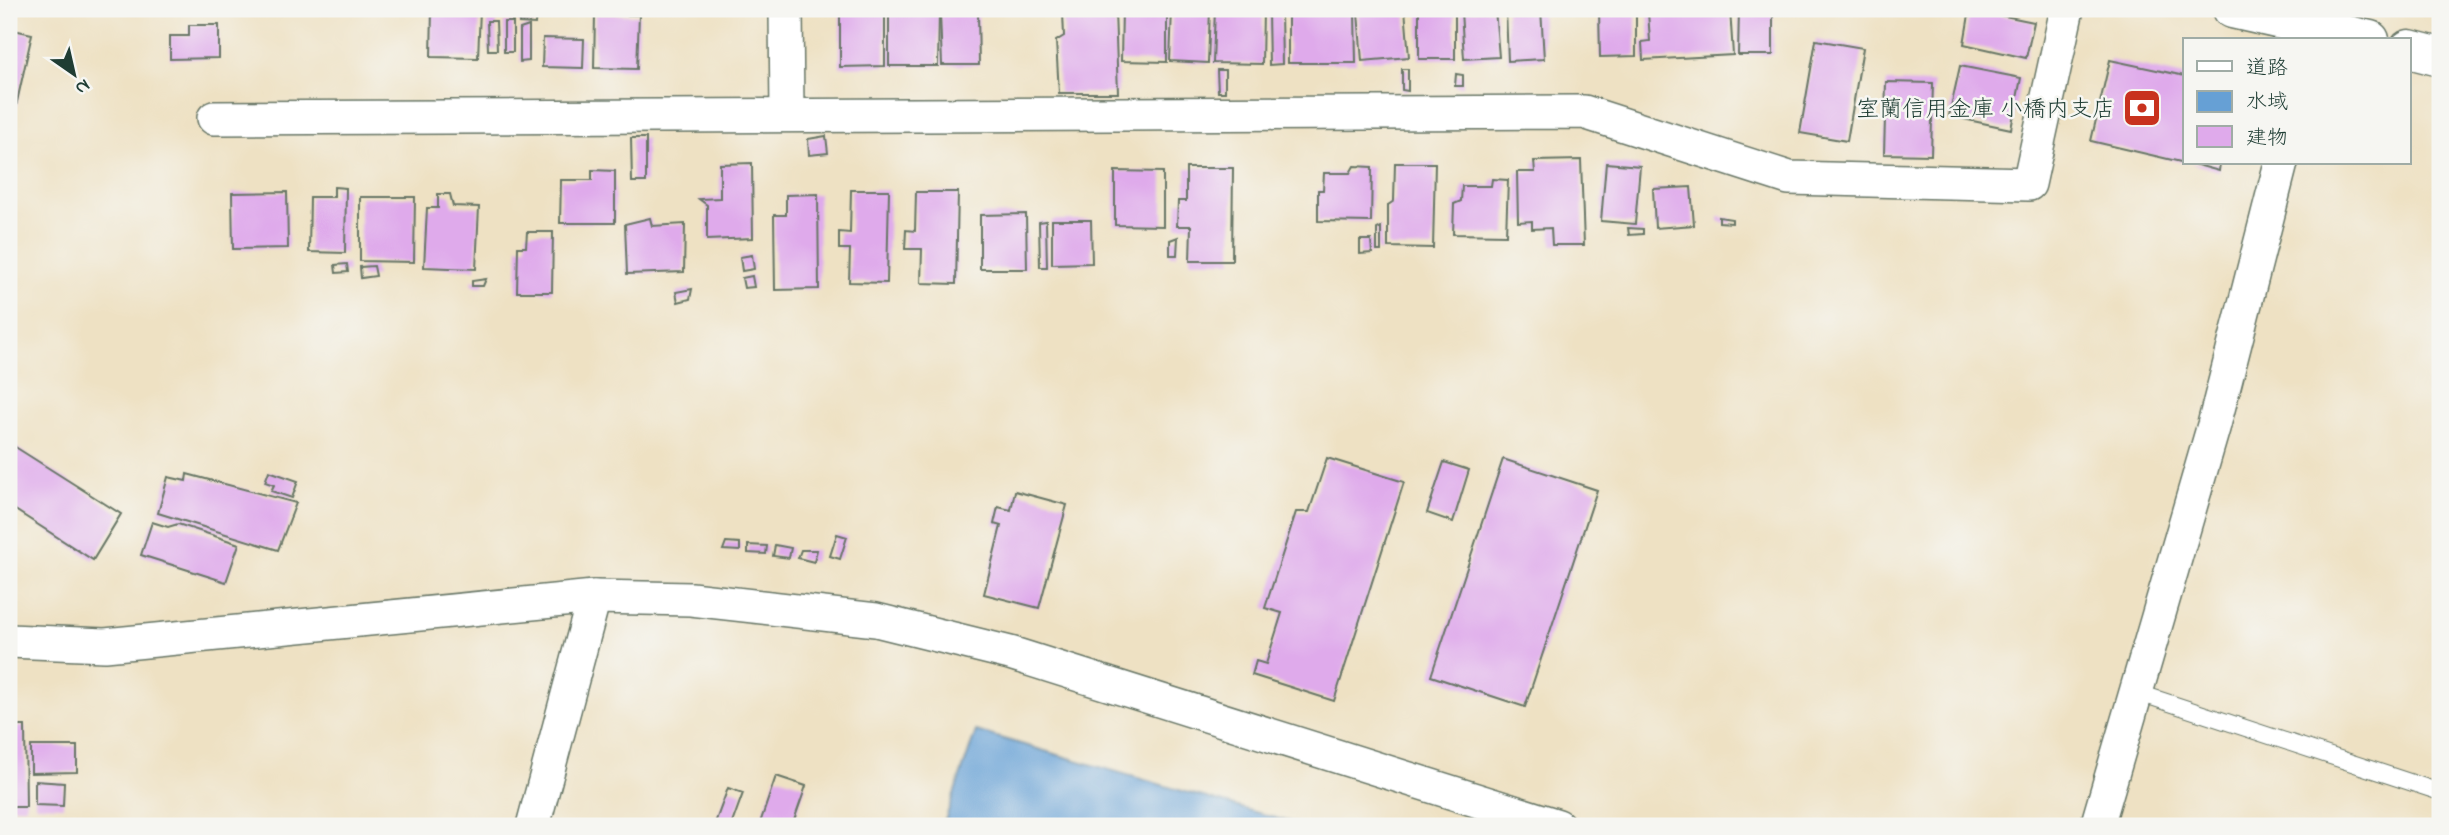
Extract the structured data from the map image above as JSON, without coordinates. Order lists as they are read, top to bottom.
{
  "places": {
    "bank": ["室蘭信用金庫 小橋内支店"]
  },
  "legend": ["道路", "水域", "建物"],
  "north": "bottom right"
}
